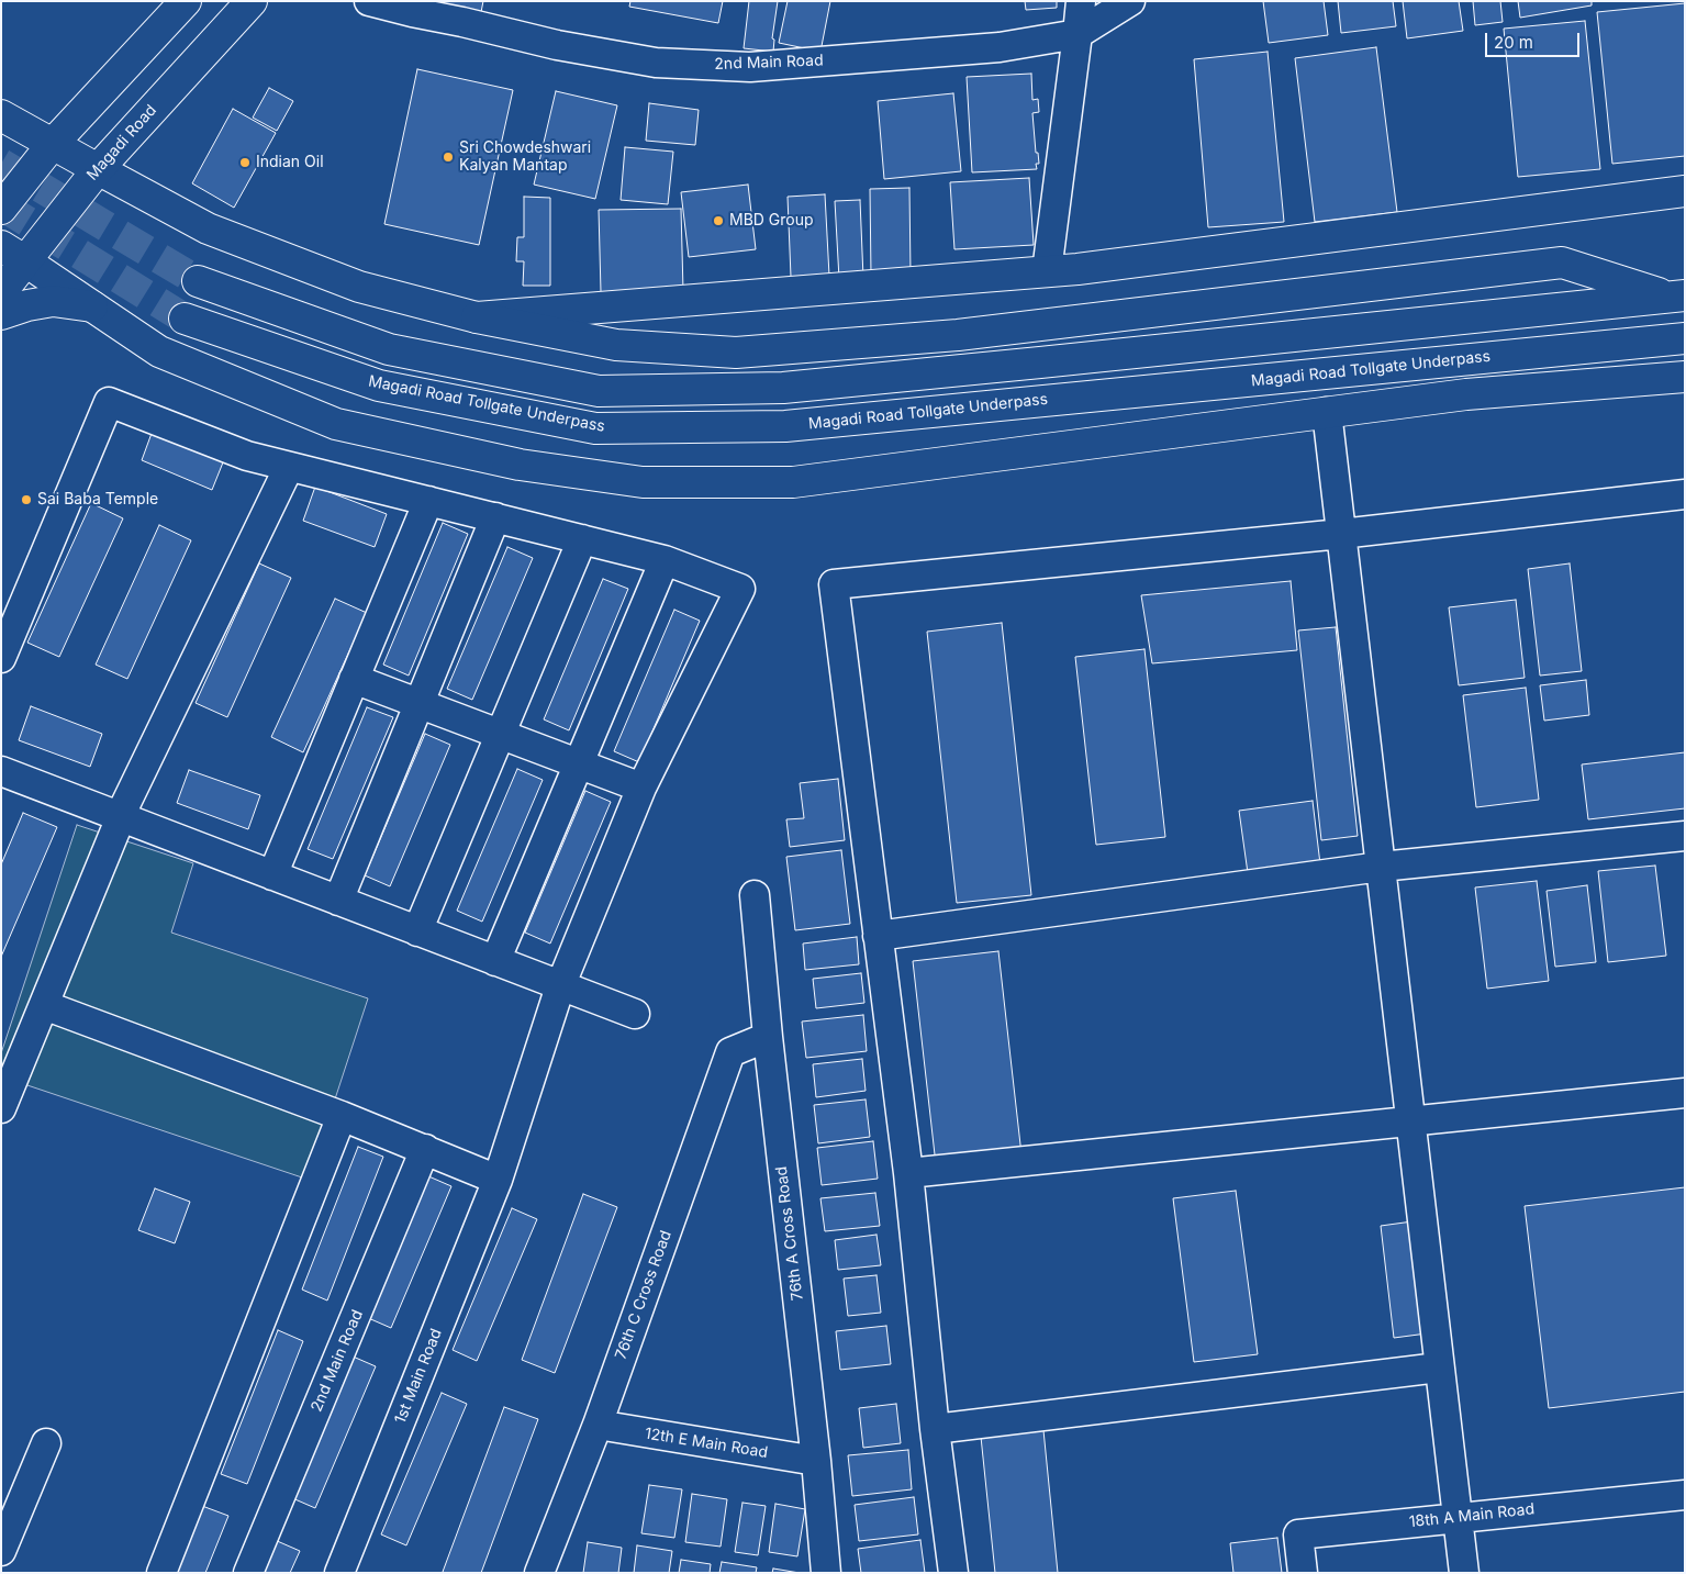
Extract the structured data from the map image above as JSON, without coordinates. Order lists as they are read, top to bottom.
{
  "streets": {
    "main road": ["Magadi Road", "Magadi Road Tollgate Underpass"],
    "street": [
      "2nd Main Road",
      "76th A Cross Road",
      "76th C Cross Road",
      "1st Main Road",
      "12th E Main Road",
      "18th A Main Road"
    ]
  },
  "crossings": [
    ["76th A Cross Road", "76th C Cross Road"],
    ["76th A Cross Road", "12th E Main Road"],
    ["76th C Cross Road", "12th E Main Road"]
  ],
  "places": [
    "Sri Chowdeshwari Kalyan Mantap",
    "Indian Oil",
    "MBD Group",
    "Sai Baba Temple"
  ],
  "scale_bar": "20 m"
}
